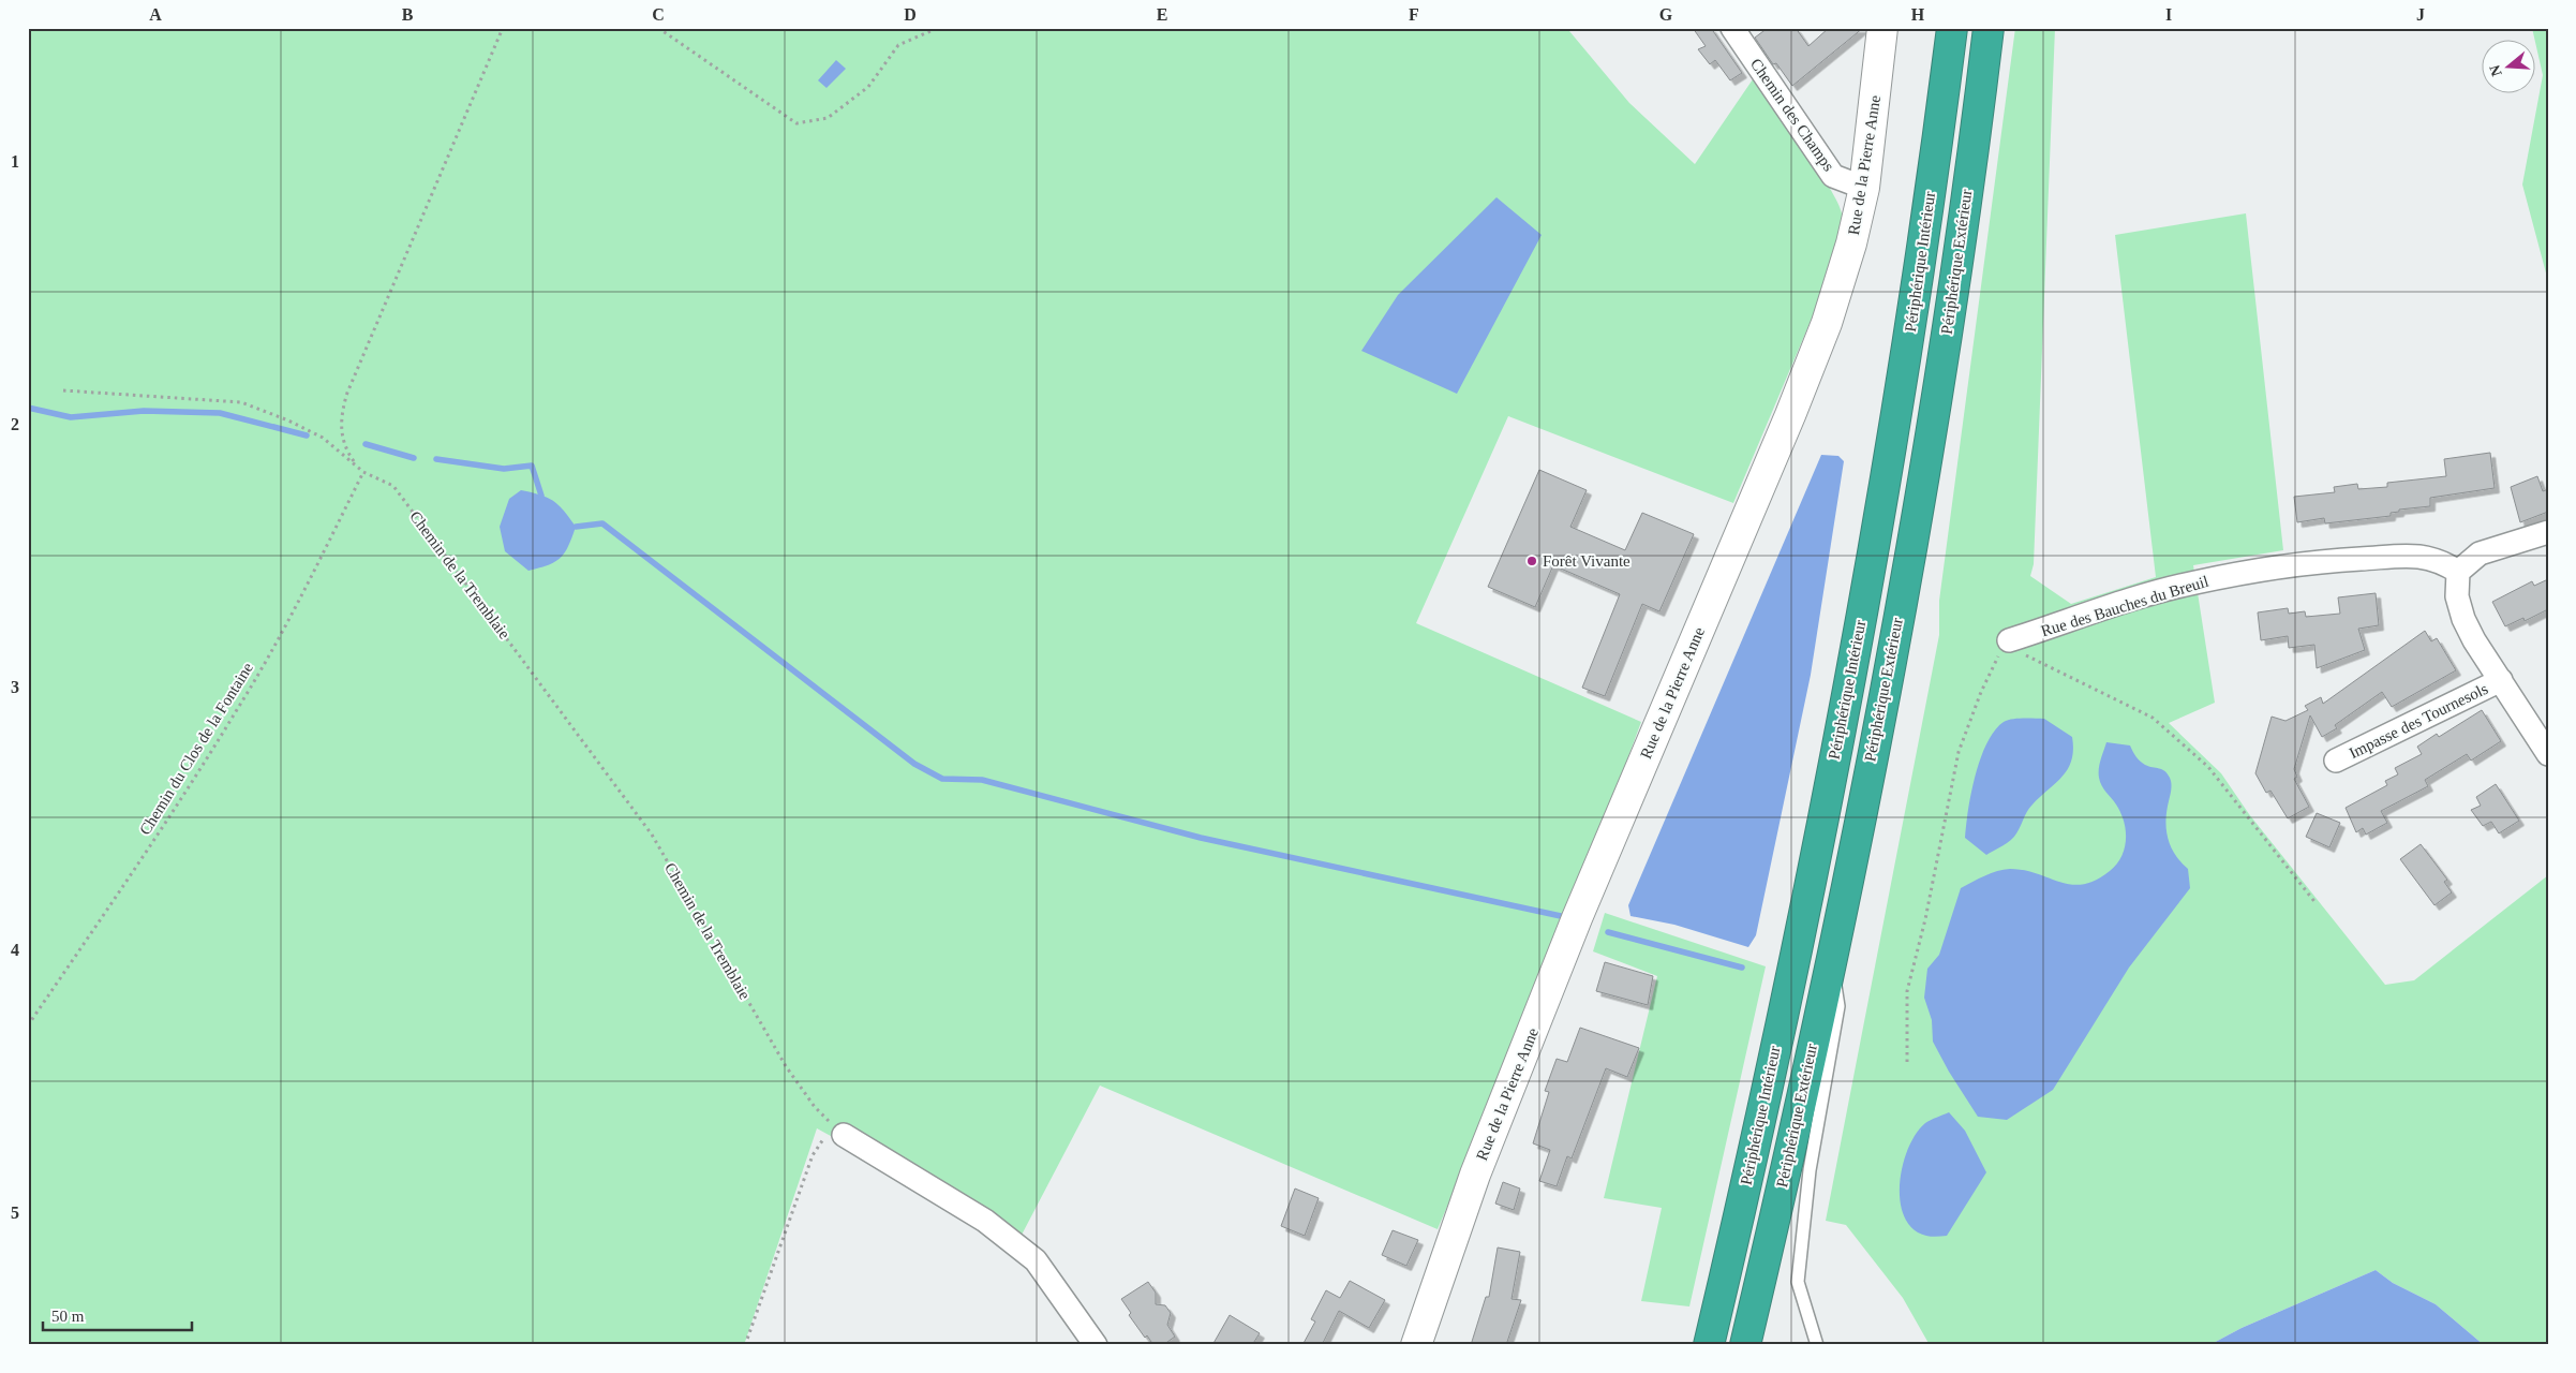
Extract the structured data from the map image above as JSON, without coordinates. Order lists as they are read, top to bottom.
{
  "streets": {
    "highway": ["Périphérique Intérieur", "Périphérique Extérieur"],
    "street": [
      "Chemin des Champs",
      "Rue de la Pierre Anne",
      "Rue des Bauches du Breuil",
      "Impasse des Tournesols"
    ],
    "path": ["Chemin de la Tremblaie", "Chemin du Clos de la Fontaine"]
  },
  "crossings": [
    ["Chemin des Champs", "Rue de la Pierre Anne"],
    ["Chemin de la Tremblaie", "Chemin du Clos de la Fontaine"]
  ],
  "places": ["Forêt Vivante"],
  "scale_bar": "50 m",
  "north": "left",
  "grid": {
    "columns": [
      "A",
      "B",
      "C",
      "D",
      "E",
      "F",
      "G",
      "H",
      "I",
      "J"
    ],
    "rows": [
      "1",
      "2",
      "3",
      "4",
      "5"
    ]
  }
}
